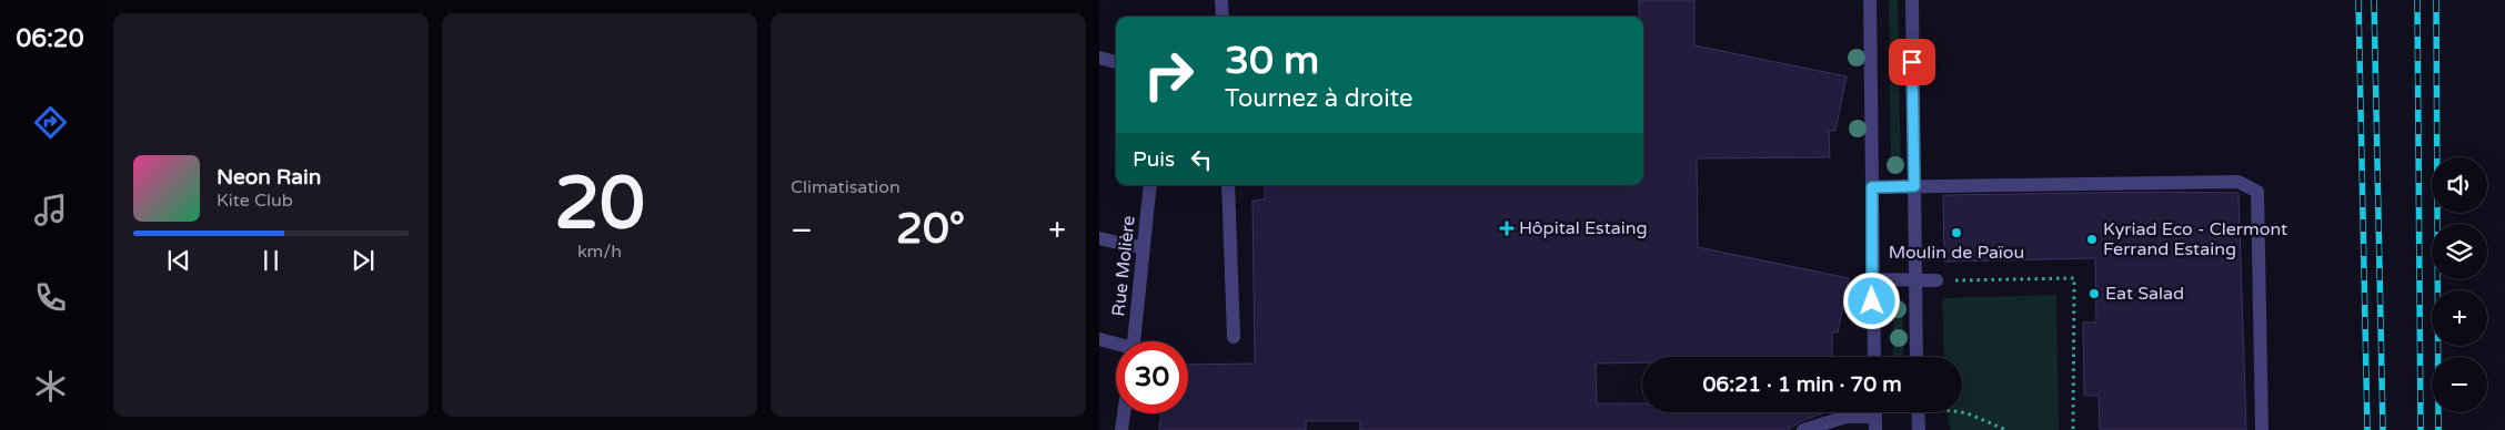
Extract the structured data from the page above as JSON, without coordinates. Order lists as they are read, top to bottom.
{
  "streets": {
    "street": ["Rue Molière"]
  },
  "places": {
    "health": ["Hôpital Estaing"],
    "other": ["Moulin de Païou", "Kyriad Eco - Clermont Ferrand Estaing", "Eat Salad"]
  },
  "page": {
    "tabs": "06:20",
    "tile": [
      ["20", "km/h"],
      "Climatisation"
    ],
    "turn": ["30 m", "Tournez à droite"],
    "then": "Puis",
    "song": ["Neon Rain", "Kite Club"],
    "map_buttons": ["+", "−"],
    "heat": ["−", "20°", "+"],
    "limit": "30",
    "trip": "06:21 · 1 min · 70 m"
  }
}
